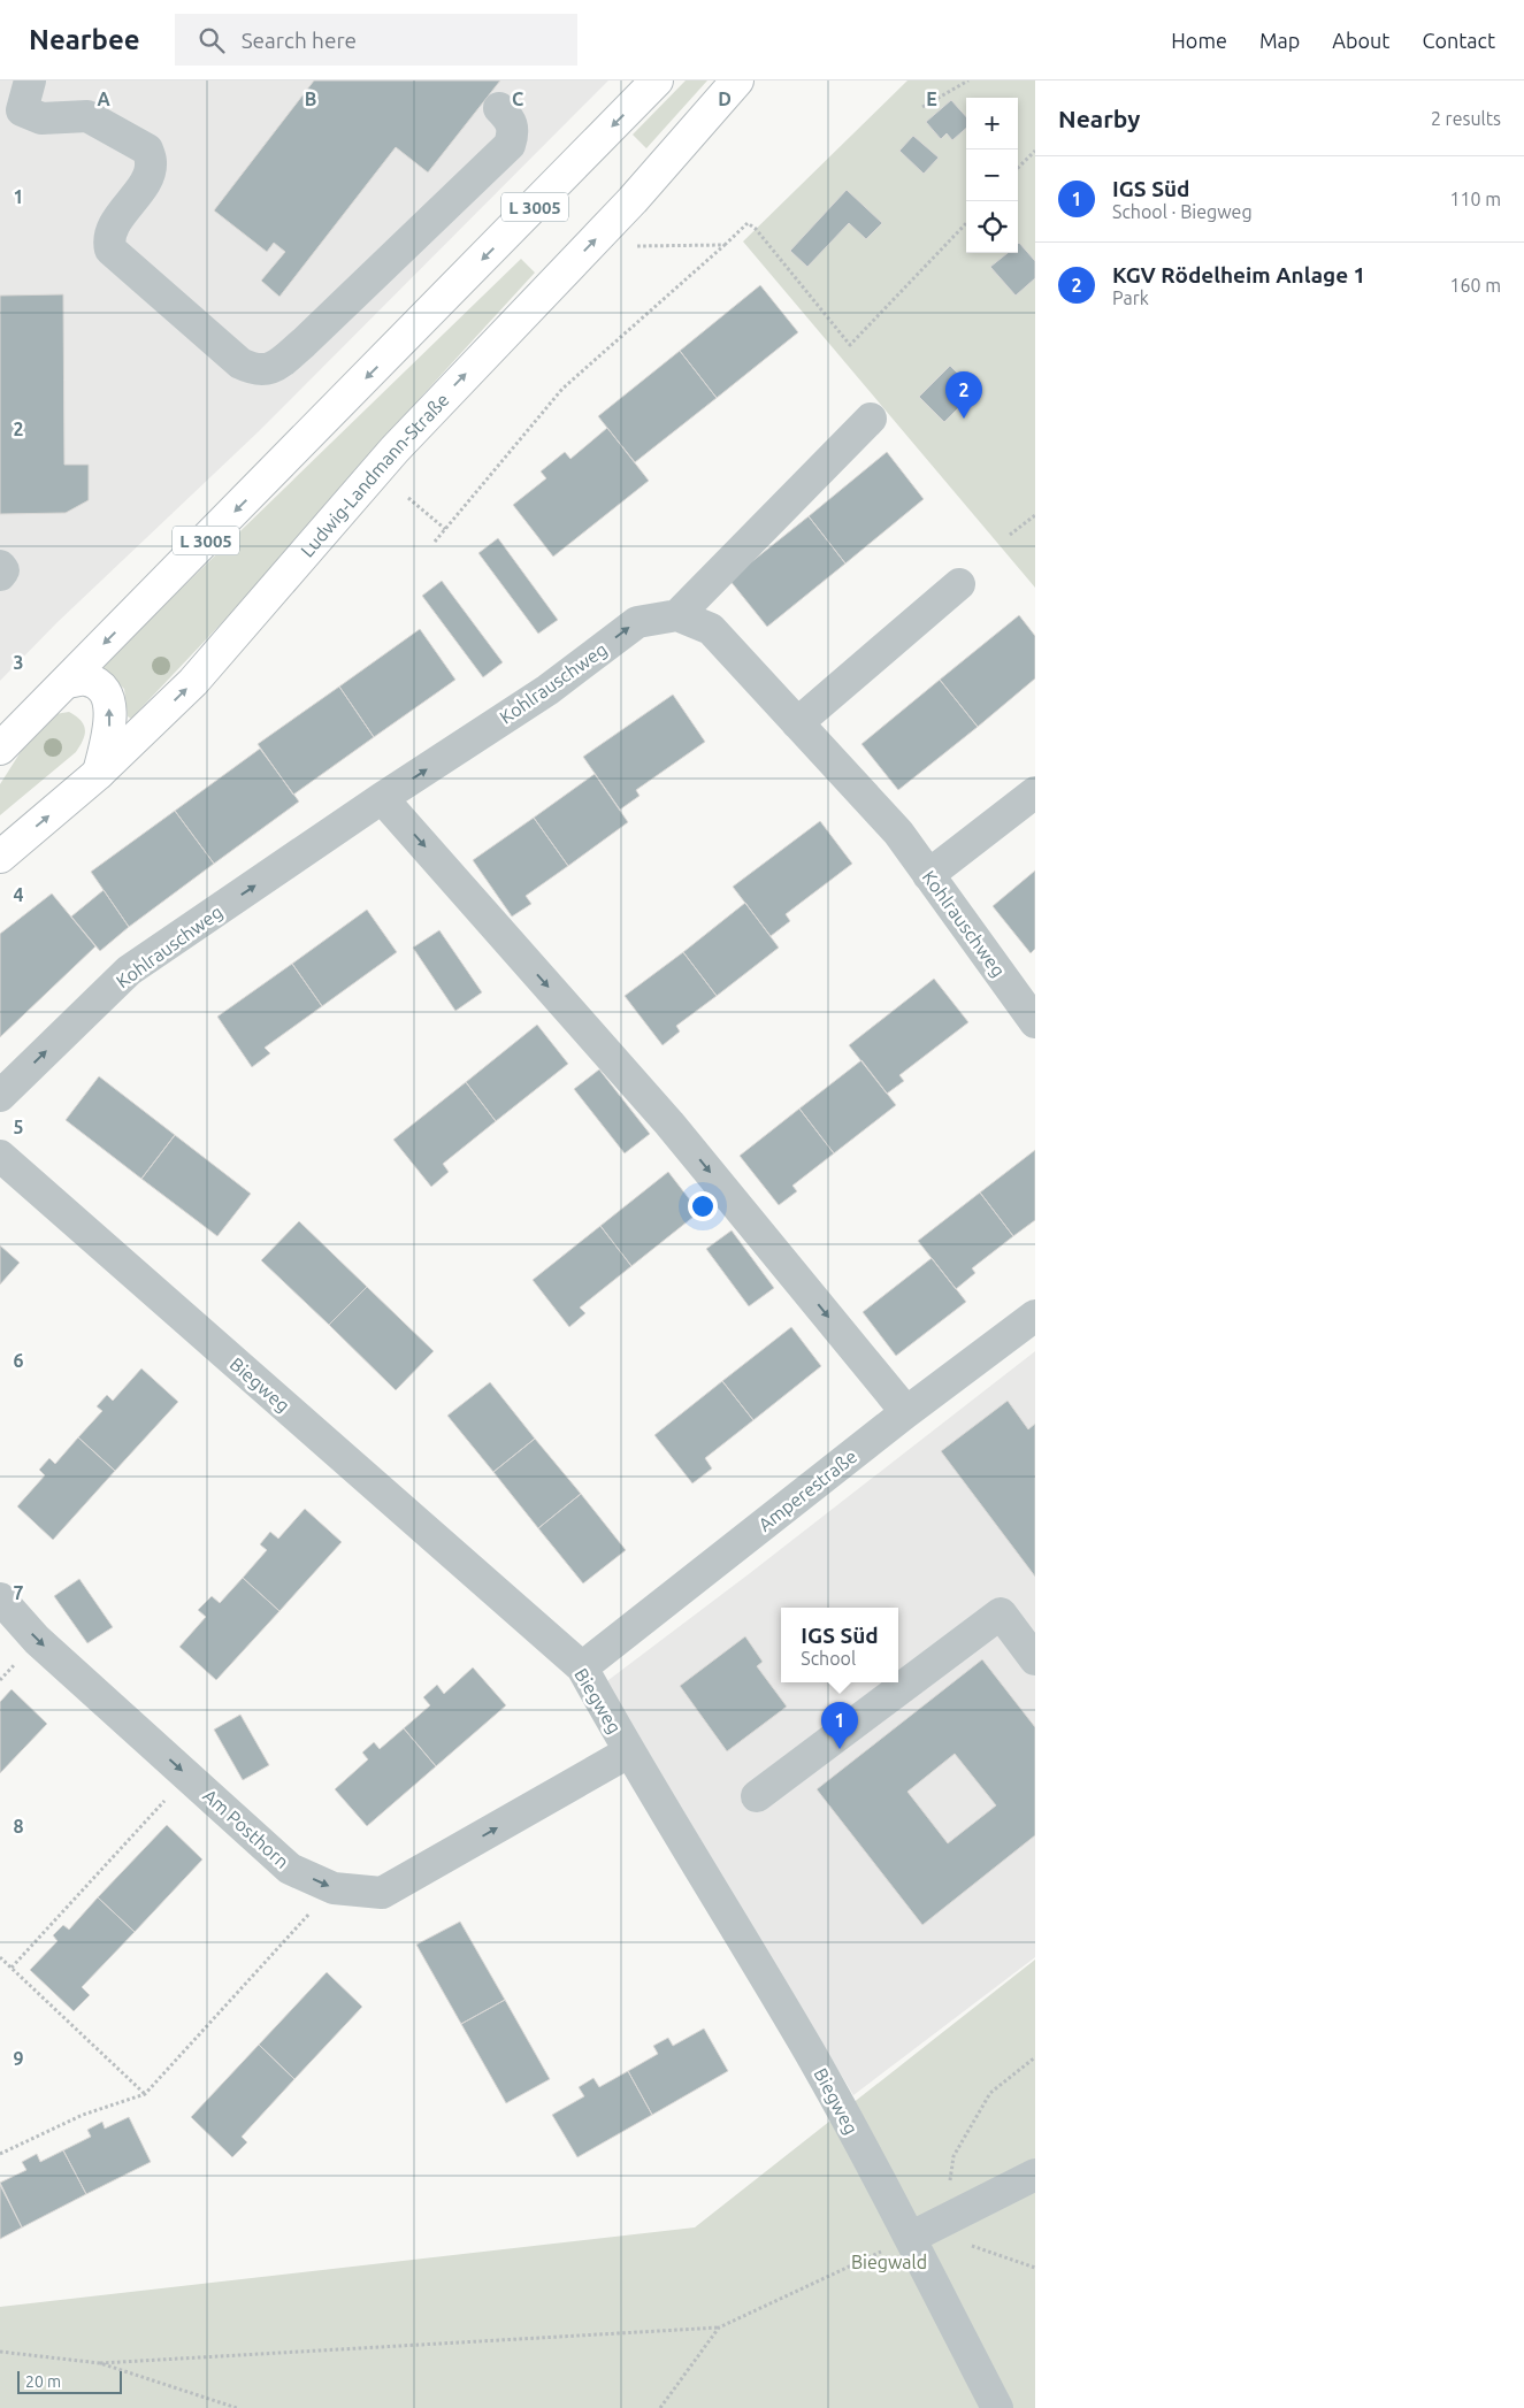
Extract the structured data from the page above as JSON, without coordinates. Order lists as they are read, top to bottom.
{
  "streets": {
    "main road": ["L 3005", "Ludwig-Landmann-Straße"],
    "street": [
      "Kohlrauschweg",
      "Biegweg",
      "Amperestraße",
      "Am Posthorn"
    ]
  },
  "crossings": [
    ["Biegweg", "Amperestraße"],
    ["Biegweg", "Am Posthorn"]
  ],
  "one_way": ["Kohlrauschweg", "Am Posthorn"],
  "parks": ["Biegwald"],
  "scale_bar": "20 m",
  "page": {
    "header": "Nearbee",
    "search": "Search here",
    "nav": [
      "Home",
      "Map",
      "About",
      "Contact"
    ],
    "heading": ["Nearby", "2 results"],
    "map_buttons": ["+", "−"],
    "list": [
      {
        "mark": "1",
        "name": "IGS Süd",
        "note": "School · Biegweg",
        "value": "110 m"
      },
      {
        "mark": "2",
        "name": "KGV Rödelheim Anlage 1",
        "note": "Park",
        "value": "160 m"
      }
    ],
    "pins": ["2", "1"],
    "popup": ["IGS Süd", "School"],
    "scale": "20 m"
  },
  "grid": {
    "columns": [
      "A",
      "B",
      "C",
      "D",
      "E"
    ],
    "rows": [
      "1",
      "2",
      "3",
      "4",
      "5",
      "6",
      "7",
      "8",
      "9"
    ]
  }
}
